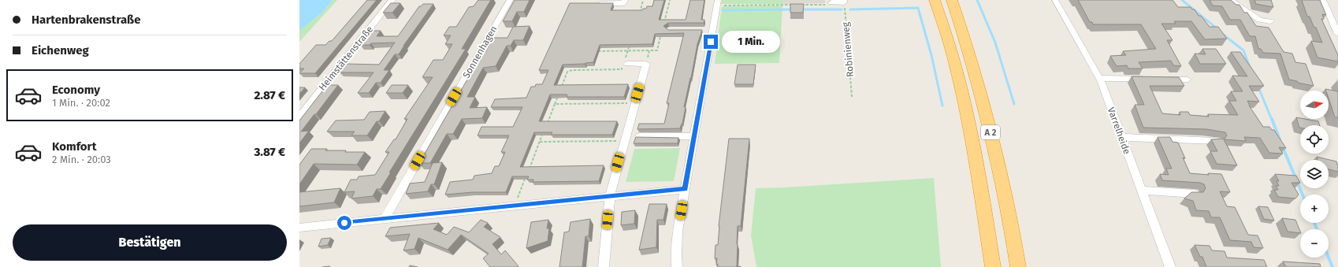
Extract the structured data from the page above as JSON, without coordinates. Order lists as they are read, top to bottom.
{
  "streets": {
    "highway": ["A 2"],
    "street": ["Sonnenhagen", "Heimstättenstraße", "Varrelheide"],
    "path": ["Robinienweg"]
  },
  "north": "right",
  "page": {
    "banner": ["Hartenbrakenstraße", "Eichenweg"],
    "bubble": "1 Min.",
    "list": [
      {
        "name": "Economy",
        "note": "1 Min. · 20:02",
        "value": "2.87 €"
      },
      {
        "name": "Komfort",
        "note": "2 Min. · 20:03",
        "value": "3.87 €"
      }
    ],
    "map_buttons": ["+", "−"],
    "buttons": "Bestätigen"
  }
}
